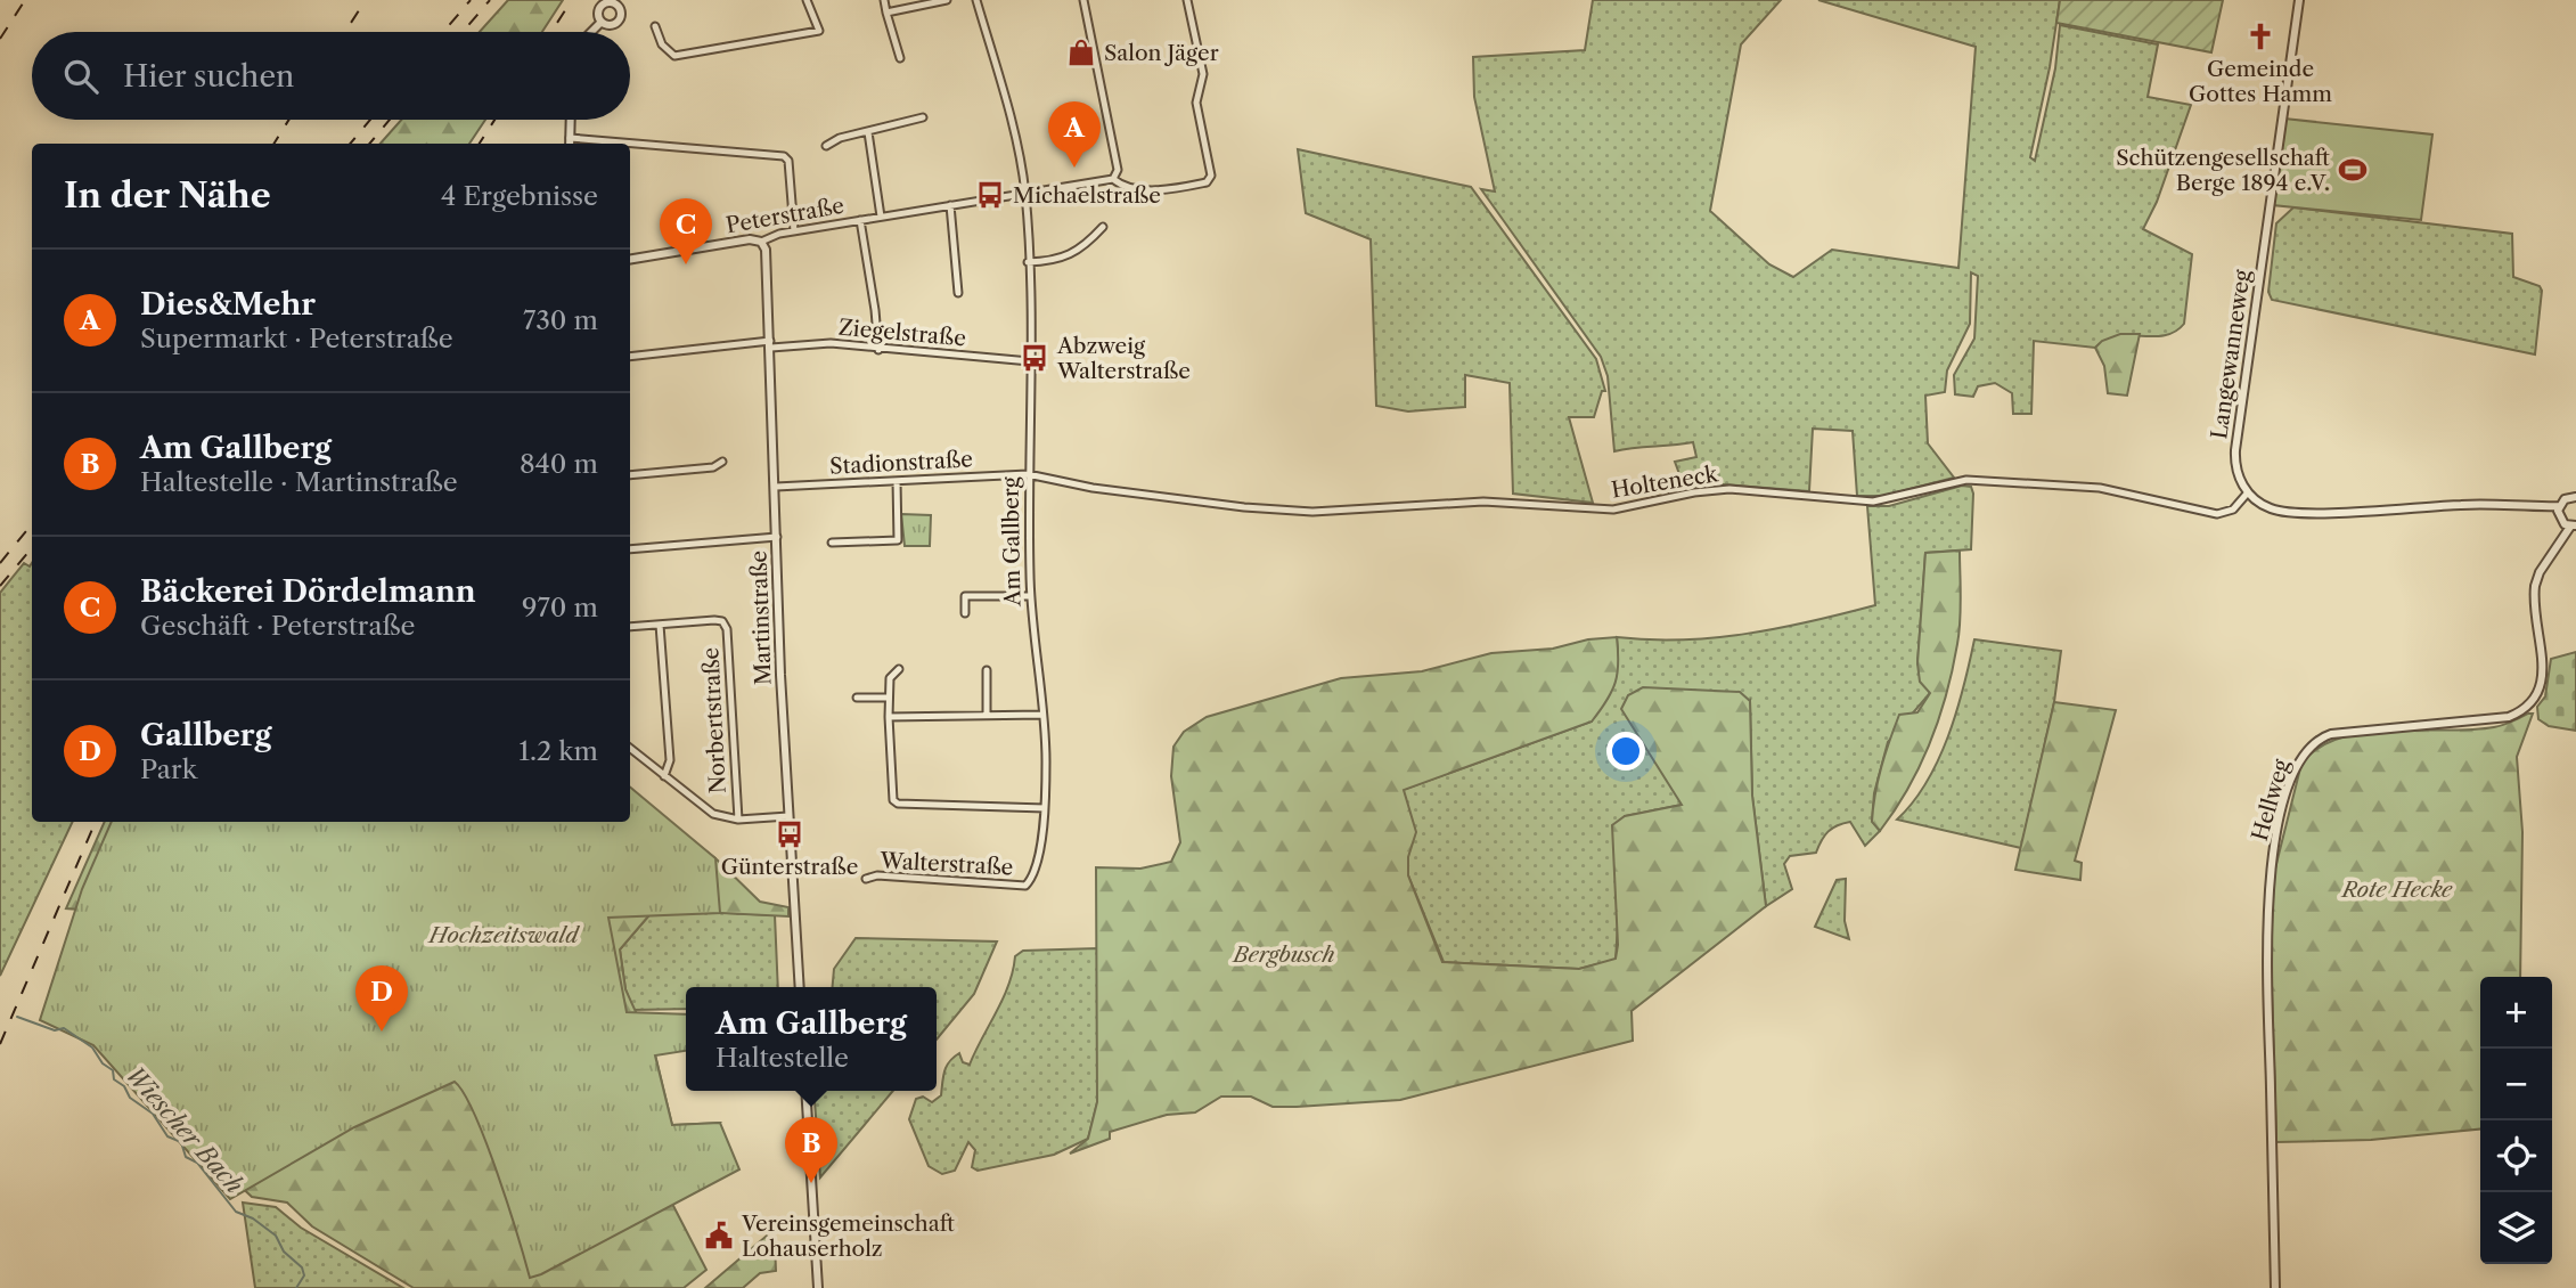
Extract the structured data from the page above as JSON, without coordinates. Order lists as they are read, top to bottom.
{
  "streets": {
    "street": [
      "Peterstraße",
      "Ziegelstraße",
      "Langewanneweg",
      "Stadionstraße",
      "Holteneck",
      "Am Gallberg",
      "Martinstraße",
      "Norbertstraße",
      "Hellweg",
      "Walterstraße"
    ]
  },
  "crossings": [
    ["Peterstraße", "Am Gallberg"],
    ["Peterstraße", "Martinstraße"],
    ["Ziegelstraße", "Am Gallberg"],
    ["Ziegelstraße", "Martinstraße"],
    ["Langewanneweg", "Holteneck"],
    ["Stadionstraße", "Holteneck"],
    ["Stadionstraße", "Am Gallberg"],
    ["Stadionstraße", "Martinstraße"],
    ["Holteneck", "Am Gallberg"],
    ["Am Gallberg", "Walterstraße"]
  ],
  "water": ["Wiescher Bach"],
  "parks": ["Rote Hecke", "Hochzeitswald", "Bergbusch"],
  "places": {
    "church": ["Gemeinde Gottes Hamm"],
    "shop": ["Salon Jäger"],
    "sports": ["Schützengesellschaft Berge 1894 e.V."],
    "bus stop": ["Michaelstraße", "Abzweig Walterstraße", "Günterstraße"],
    "public building": ["Vereinsgemeinschaft Lohauserholz"]
  },
  "page": {
    "search": "Hier suchen",
    "pins": [
      "A",
      "C",
      "D",
      "B"
    ],
    "heading": ["In der Nähe", "4 Ergebnisse"],
    "list": [
      {
        "mark": "A",
        "name": "Dies&Mehr",
        "note": "Supermarkt · Peterstraße",
        "value": "730 m"
      },
      {
        "mark": "B",
        "name": "Am Gallberg",
        "note": "Haltestelle · Martinstraße",
        "value": "840 m"
      },
      {
        "mark": "C",
        "name": "Bäckerei Dördelmann",
        "note": "Geschäft · Peterstraße",
        "value": "970 m"
      },
      {
        "mark": "D",
        "name": "Gallberg",
        "note": "Park",
        "value": "1.2 km"
      }
    ],
    "map_buttons": ["+", "−"],
    "popup": ["Am Gallberg", "Haltestelle"]
  }
}
